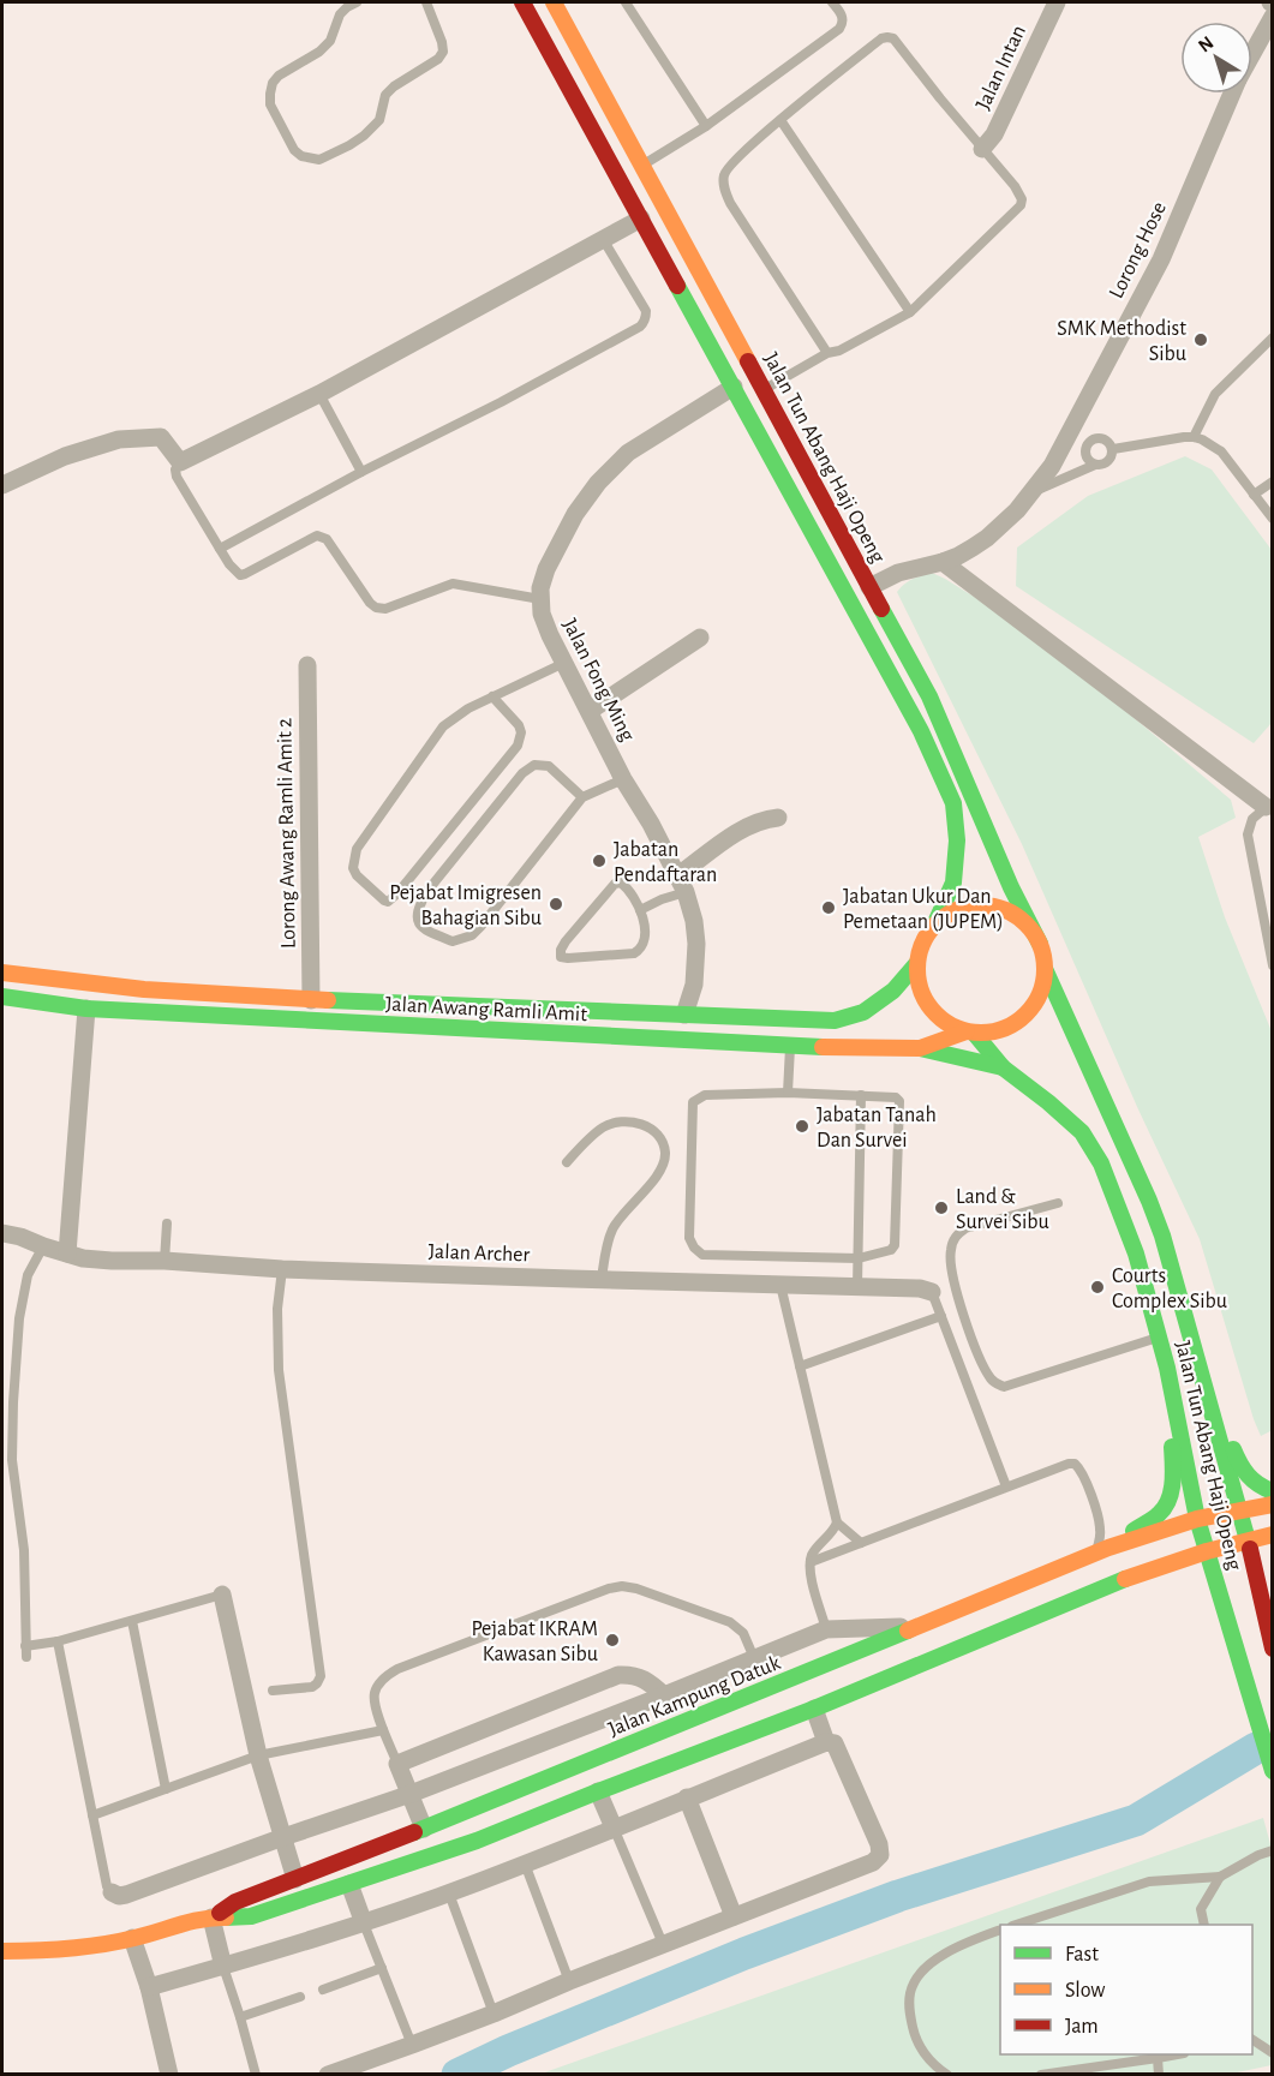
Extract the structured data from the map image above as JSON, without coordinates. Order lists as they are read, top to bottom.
{
  "streets": {
    "main road": ["Jalan Tun Abang Haji Openg", "Jalan Awang Ramli Amit", "Jalan Kampung Datuk"],
    "street": [
      "Jalan Intan",
      "Lorong Hose",
      "Jalan Fong Ming",
      "Lorong Awang Ramli Amit 2",
      "Jalan Archer"
    ]
  },
  "crossings": [
    ["Lorong Hose", "Jalan Tun Abang Haji Openg"],
    ["Jalan Tun Abang Haji Openg", "Jalan Awang Ramli Amit"],
    ["Jalan Tun Abang Haji Openg", "Jalan Kampung Datuk"],
    ["Jalan Fong Ming", "Jalan Awang Ramli Amit"],
    ["Lorong Awang Ramli Amit 2", "Jalan Awang Ramli Amit"]
  ],
  "places": [
    "SMK Methodist Sibu",
    "Jabatan Pendaftaran",
    "Pejabat Imigresen Bahagian Sibu",
    "Jabatan Ukur Dan Pemetaan (JUPEM)",
    "Jabatan Tanah Dan Survei",
    "Land & Survei Sibu",
    "Courts Complex Sibu",
    "Pejabat IKRAM Kawasan Sibu"
  ],
  "legend": ["Fast", "Slow", "Jam"],
  "north": "top left"
}
